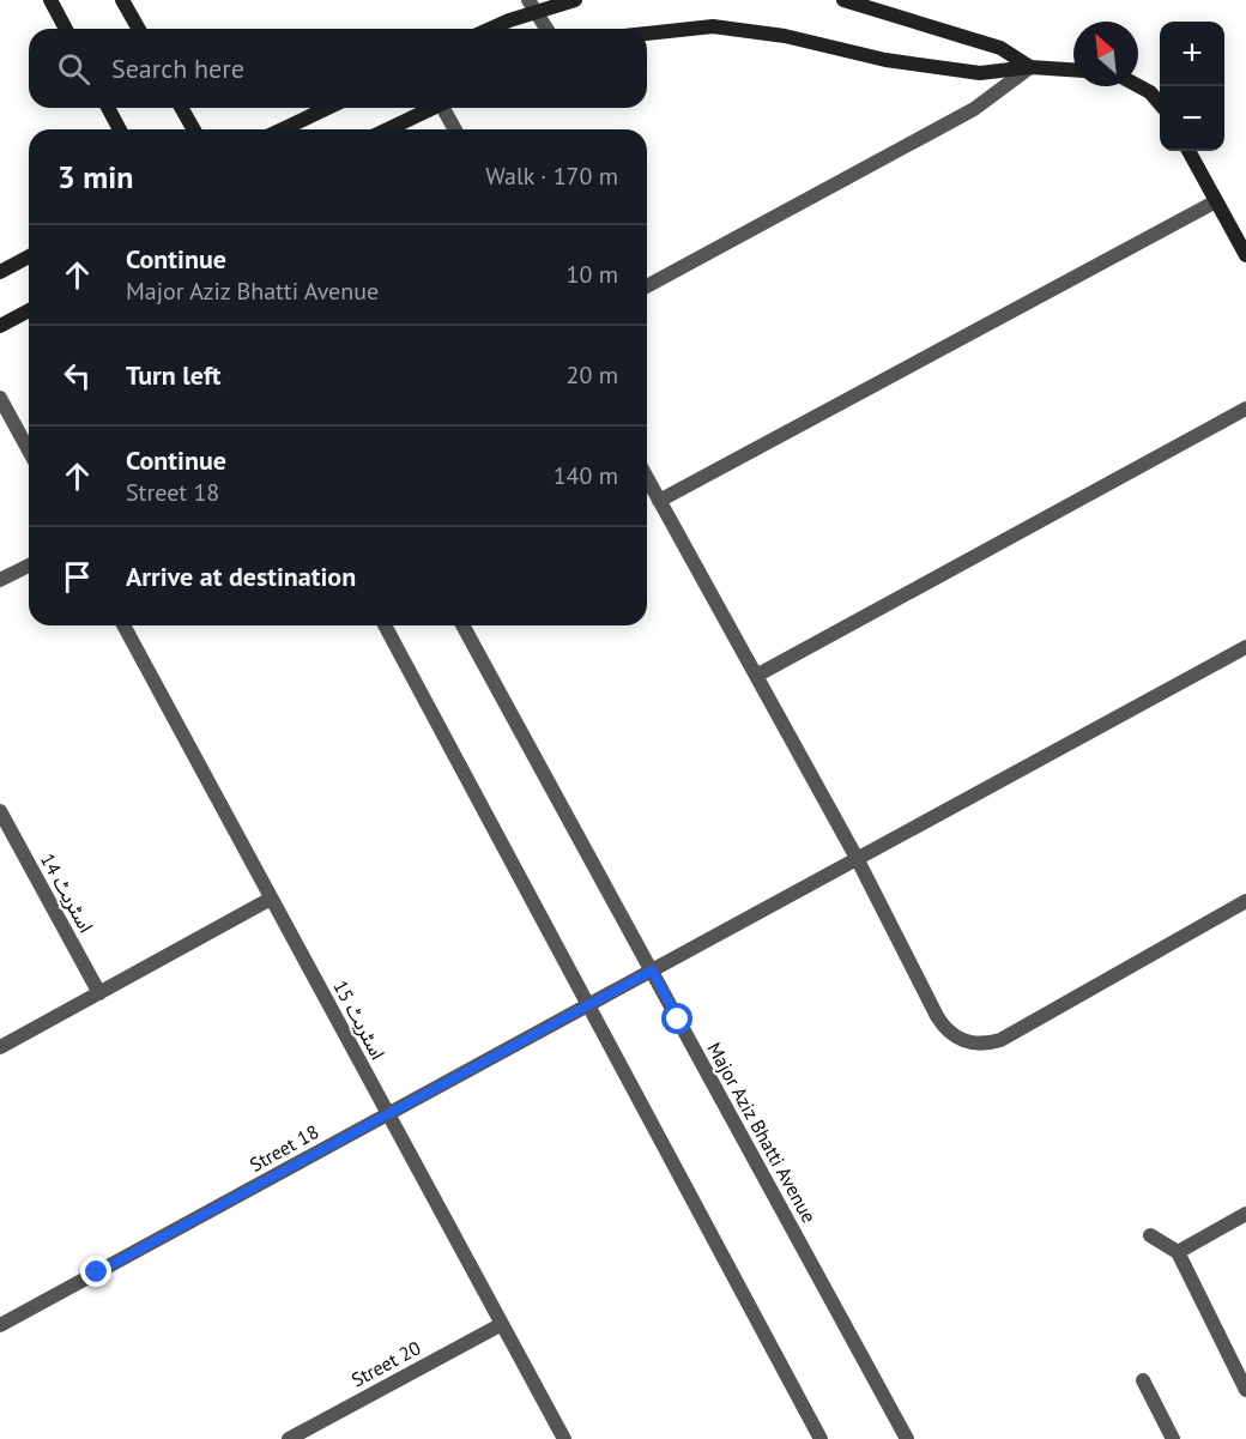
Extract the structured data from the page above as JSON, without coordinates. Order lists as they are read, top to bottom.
{
  "streets": {
    "street": [
      "اسٹریٹ 14",
      "اسٹریٹ 15",
      "Major Aziz Bhatti Avenue",
      "Street 18",
      "Street 20"
    ]
  },
  "crossings": [
    ["اسٹریٹ 15", "Street 18"],
    ["اسٹریٹ 15", "Street 20"],
    ["Major Aziz Bhatti Avenue", "Street 18"]
  ],
  "north": "top left",
  "page": {
    "map_buttons": ["+", "−"],
    "search": "Search here",
    "heading": ["3 min", "Walk · 170 m"],
    "list": [
      ["Continue", "Major Aziz Bhatti Avenue", "10 m"],
      ["Turn left", "20 m"],
      ["Continue", "Street 18", "140 m"],
      "Arrive at destination"
    ]
  }
}
